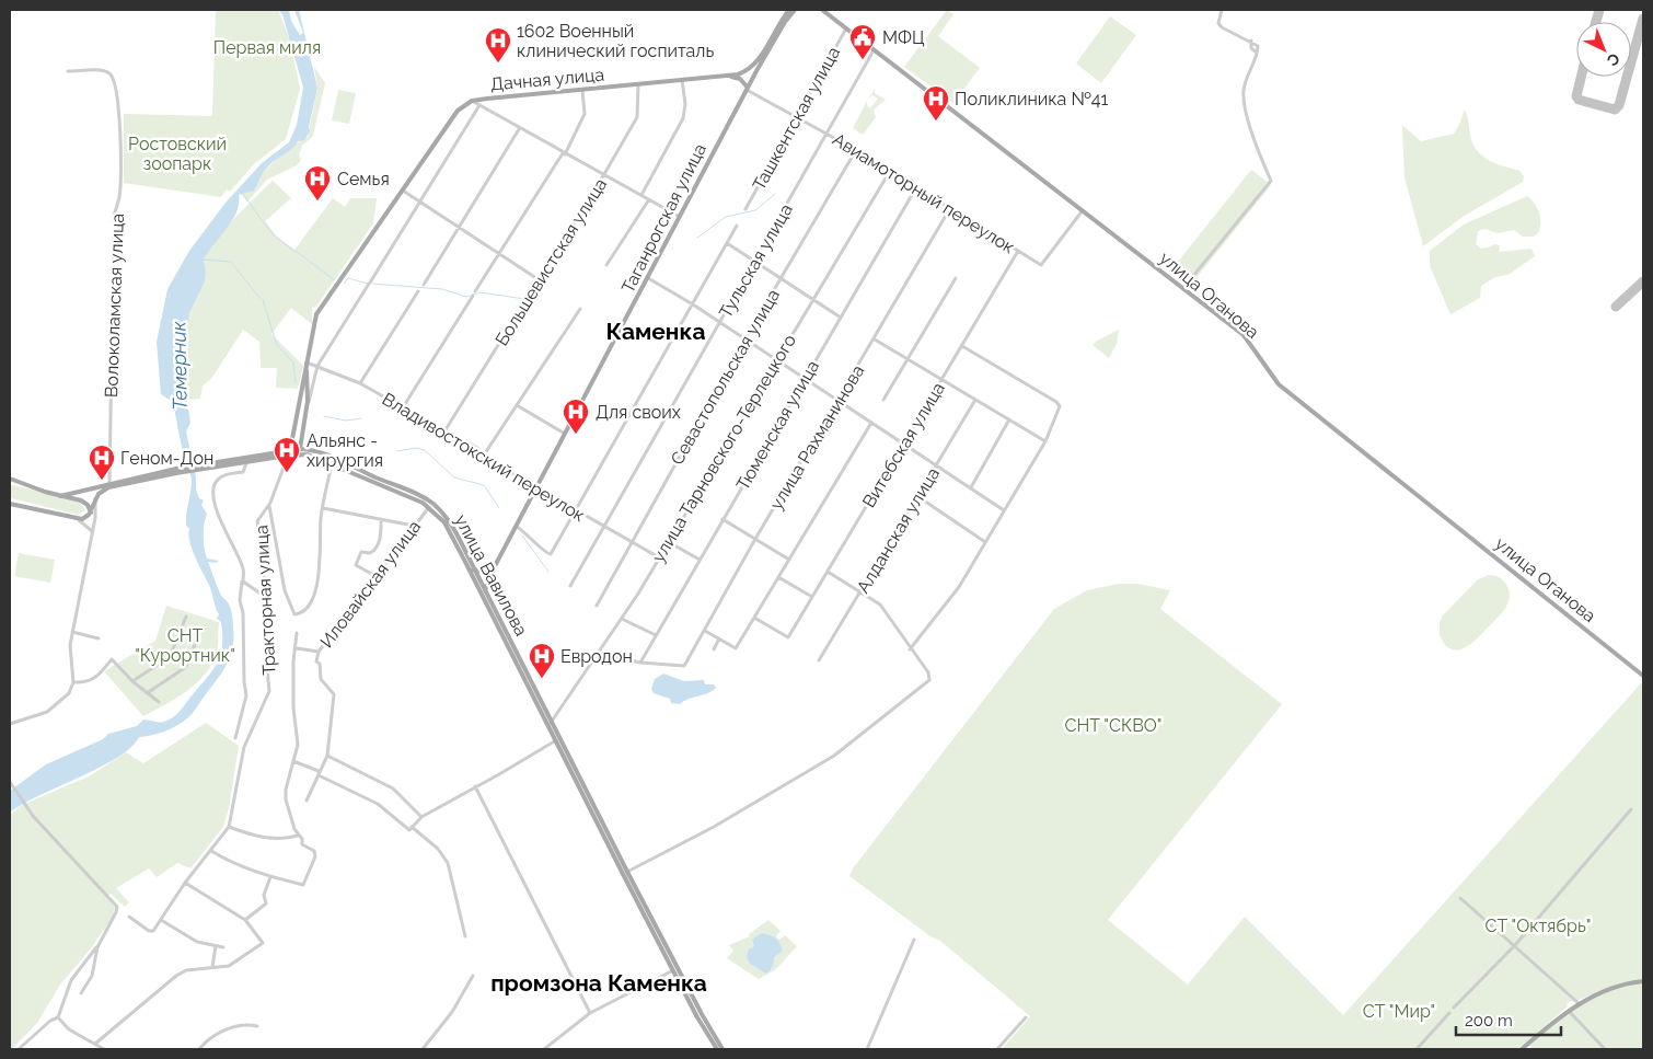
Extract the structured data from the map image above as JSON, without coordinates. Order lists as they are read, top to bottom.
{
  "streets": {
    "main road": [
      "Дачная улица",
      "Таганрогская улица",
      "улица Оганова",
      "улица Вавилова"
    ],
    "street": [
      "Ташкентская улица",
      "Авиамоторный переулок",
      "Тульская улица",
      "Большевистская улица",
      "Волоколамская улица",
      "Севастопольская улица",
      "Тюменская улица",
      "улица Рахманинова",
      "Витебская улица",
      "улица Тарновского-Терлецкого",
      "Владивостокский переулок",
      "Алданская улица",
      "Иловайская улица",
      "Тракторная улица"
    ]
  },
  "crossings": [
    ["Дачная улица", "Большевистская улица"],
    ["Дачная улица", "Владивостокский переулок"],
    ["Дачная улица", "улица Вавилова"],
    ["Ташкентская улица", "Авиамоторный переулок"],
    ["Ташкентская улица", "улица Оганова"],
    ["Авиамоторный переулок", "Таганрогская улица"],
    ["Авиамоторный переулок", "Тульская улица"],
    ["Авиамоторный переулок", "улица Оганова"],
    ["Авиамоторный переулок", "Севастопольская улица"],
    ["Авиамоторный переулок", "Тюменская улица"],
    ["Авиамоторный переулок", "улица Рахманинова"],
    ["Авиамоторный переулок", "Витебская улица"],
    ["Авиамоторный переулок", "улица Тарновского-Терлецкого"],
    ["Таганрогская улица", "Владивостокский переулок"],
    ["Таганрогская улица", "улица Вавилова"],
    ["Тульская улица", "улица Оганова"],
    ["Тульская улица", "Владивостокский переулок"],
    ["Большевистская улица", "Владивостокский переулок"],
    ["Севастопольская улица", "Владивостокский переулок"],
    ["Тюменская улица", "улица Рахманинова"],
    ["улица Тарновского-Терлецкого", "Владивостокский переулок"],
    ["улица Тарновского-Терлецкого", "улица Вавилова"],
    ["улица Вавилова", "Иловайская улица"],
    ["улица Вавилова", "Тракторная улица"]
  ],
  "districts": ["Каменка", "промзона Каменка"],
  "water": ["Темерник"],
  "parks": [
    "Первая миля",
    "Ростовский зоопарк",
    "СНТ \"Курортник\"",
    "СНТ \"СКВО\"",
    "СТ \"Октябрь\"",
    "СТ \"Мир\""
  ],
  "places": {
    "public building": ["МФЦ"],
    "hospital": [
      "1602 Военный клинический госпиталь",
      "Поликлиника №41",
      "Семья",
      "Для своих",
      "Альянс - хирургия",
      "Геном-Дон",
      "Евродон"
    ]
  },
  "scale_bar": "200 m",
  "north": "bottom right"
}
